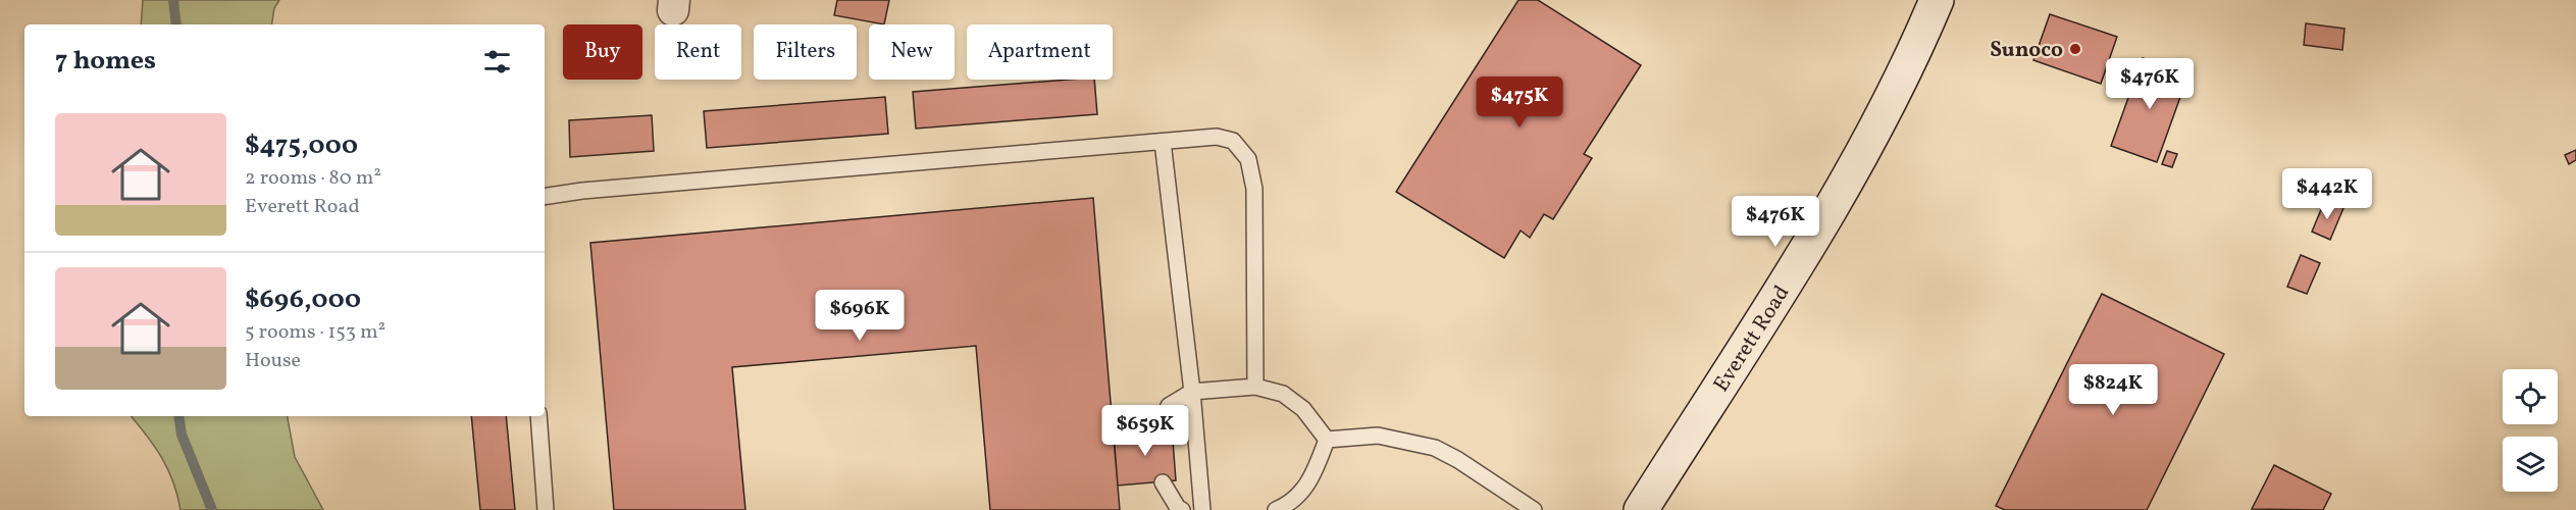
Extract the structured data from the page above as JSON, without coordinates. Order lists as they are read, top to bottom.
{
  "streets": {
    "street": ["Everett Road"]
  },
  "places": ["Sunoco"],
  "page": {
    "chip": [
      "Buy",
      "Rent",
      "Filters",
      "New",
      "Apartment"
    ],
    "heading": "7 homes",
    "price": [
      "$476K",
      "$475K",
      "$442K",
      "$476K",
      "$696K",
      "$824K",
      "$659K"
    ],
    "list": [
      {
        "name": "$475,000",
        "note": "2 rooms · 80 m² · Everett Road"
      },
      {
        "name": "$696,000",
        "note": "5 rooms · 153 m² · House"
      }
    ]
  }
}
